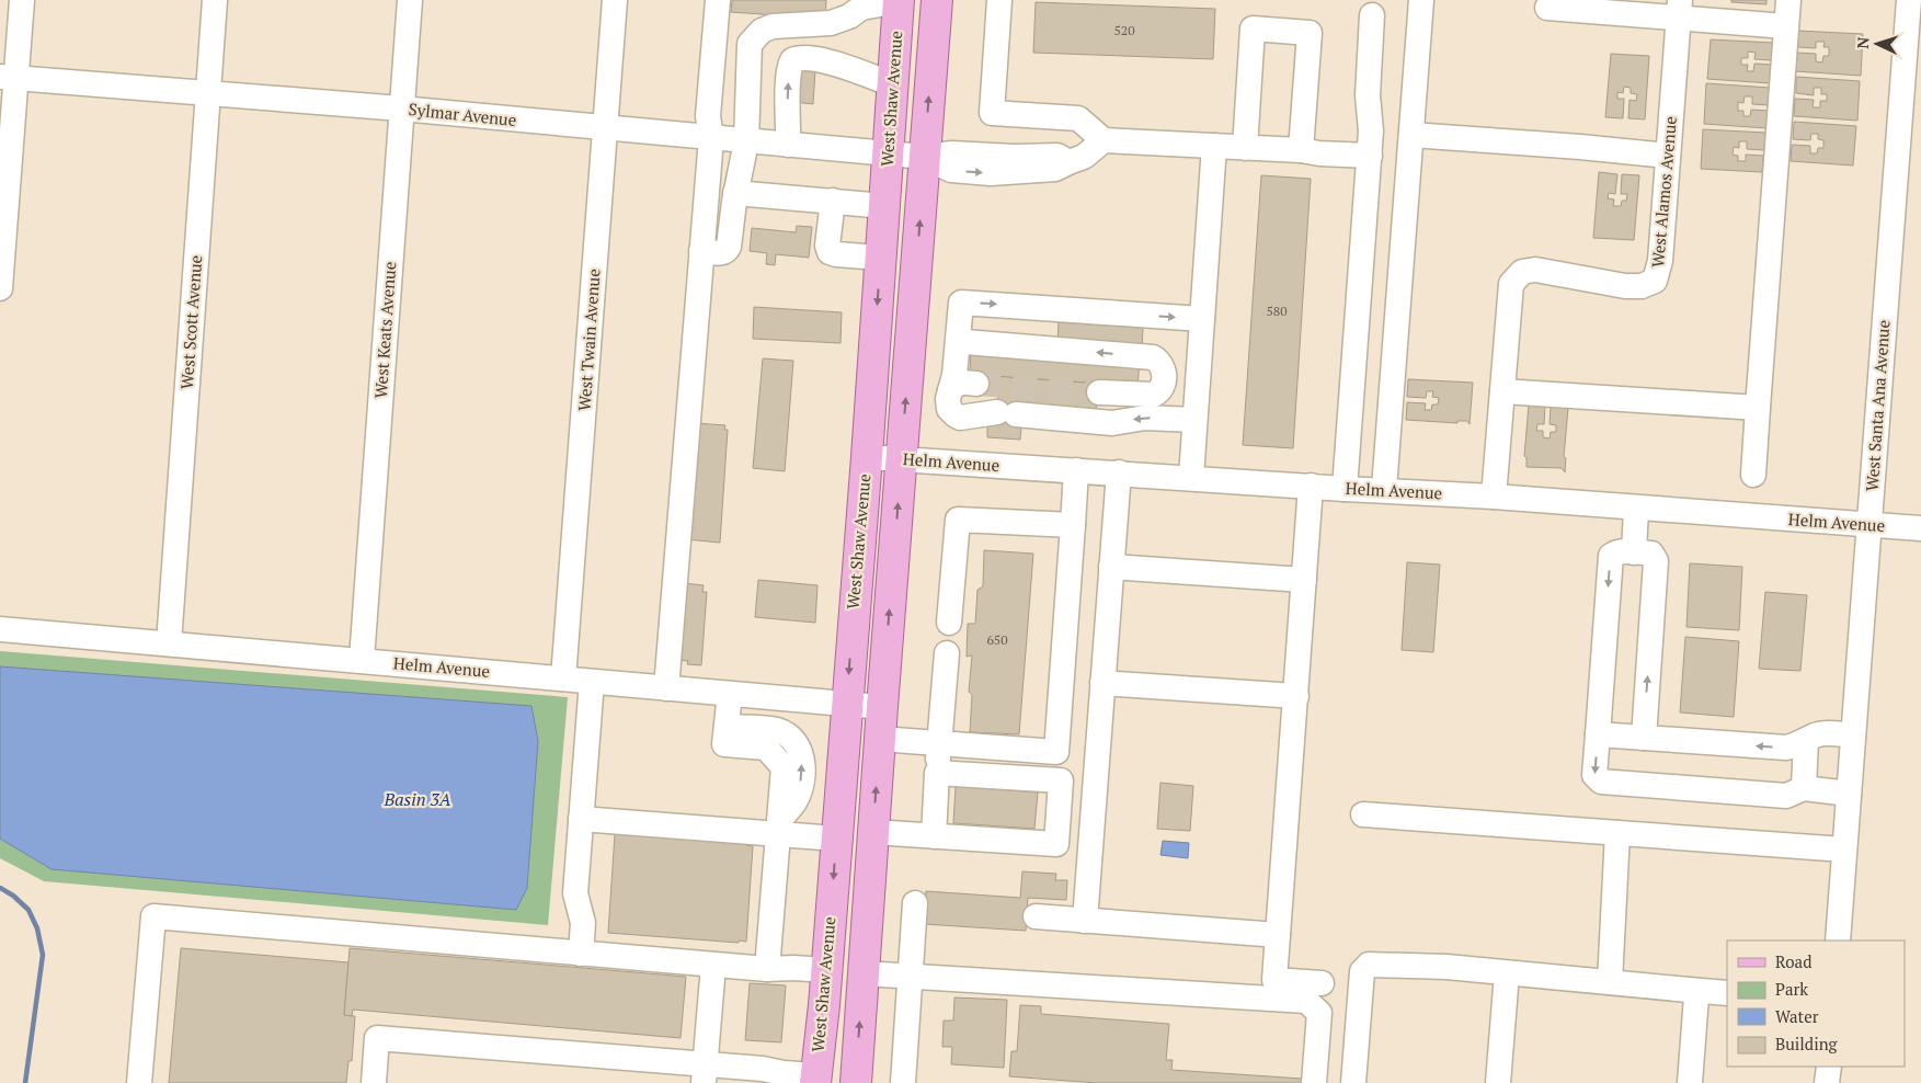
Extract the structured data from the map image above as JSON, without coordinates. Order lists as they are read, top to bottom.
{
  "streets": {
    "main road": ["West Shaw Avenue"],
    "street": [
      "Sylmar Avenue",
      "West Alamos Avenue",
      "West Scott Avenue",
      "West Keats Avenue",
      "West Twain Avenue",
      "West Santa Ana Avenue",
      "Helm Avenue"
    ]
  },
  "crossings": [
    ["West Shaw Avenue", "Sylmar Avenue"],
    ["West Shaw Avenue", "Helm Avenue"],
    ["Sylmar Avenue", "West Scott Avenue"],
    ["Sylmar Avenue", "West Keats Avenue"],
    ["Sylmar Avenue", "West Twain Avenue"],
    ["West Alamos Avenue", "Helm Avenue"],
    ["West Scott Avenue", "Helm Avenue"],
    ["West Keats Avenue", "Helm Avenue"],
    ["West Twain Avenue", "Helm Avenue"],
    ["West Santa Ana Avenue", "Helm Avenue"]
  ],
  "water": ["Basin 3A"],
  "house_numbers": ["520", "580", "650"],
  "legend": [
    "Road",
    "Park",
    "Water",
    "Building"
  ],
  "north": "left"
}
